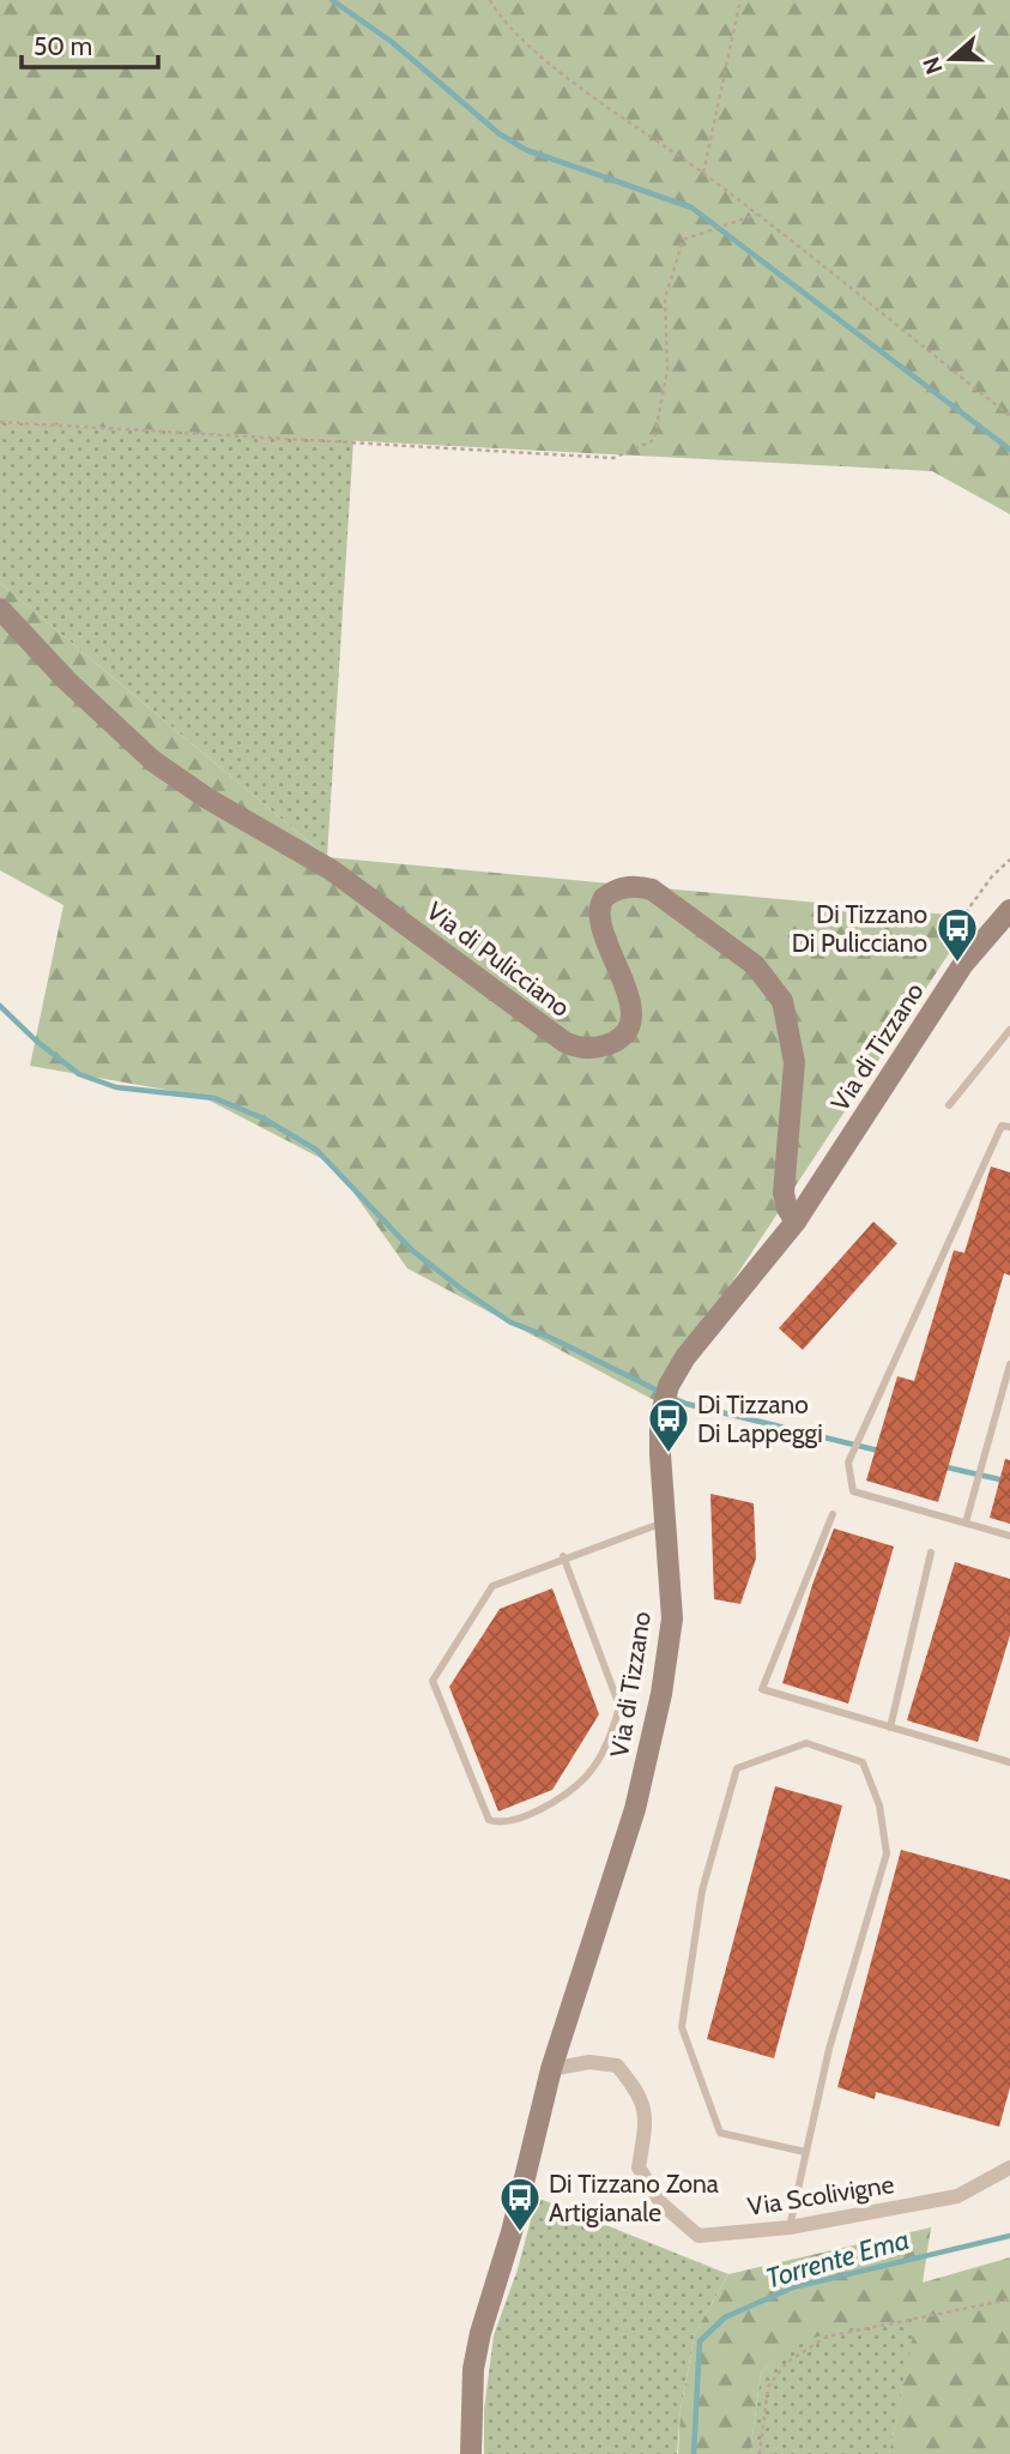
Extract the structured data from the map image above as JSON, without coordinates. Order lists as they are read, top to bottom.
{
  "streets": {
    "main road": ["Via di Pulicciano", "Via di Tizzano"],
    "street": ["Via Scolivigne"]
  },
  "crossings": [
    ["Via di Pulicciano", "Via di Tizzano"],
    ["Via di Tizzano", "Via Scolivigne"]
  ],
  "water": ["Torrente Ema"],
  "places": {
    "bus stop": ["Di Tizzano Di Pulicciano", "Di Tizzano Di Lappeggi", "Di Tizzano Zona Artigianale"]
  },
  "scale_bar": "50 m",
  "north": "left"
}
